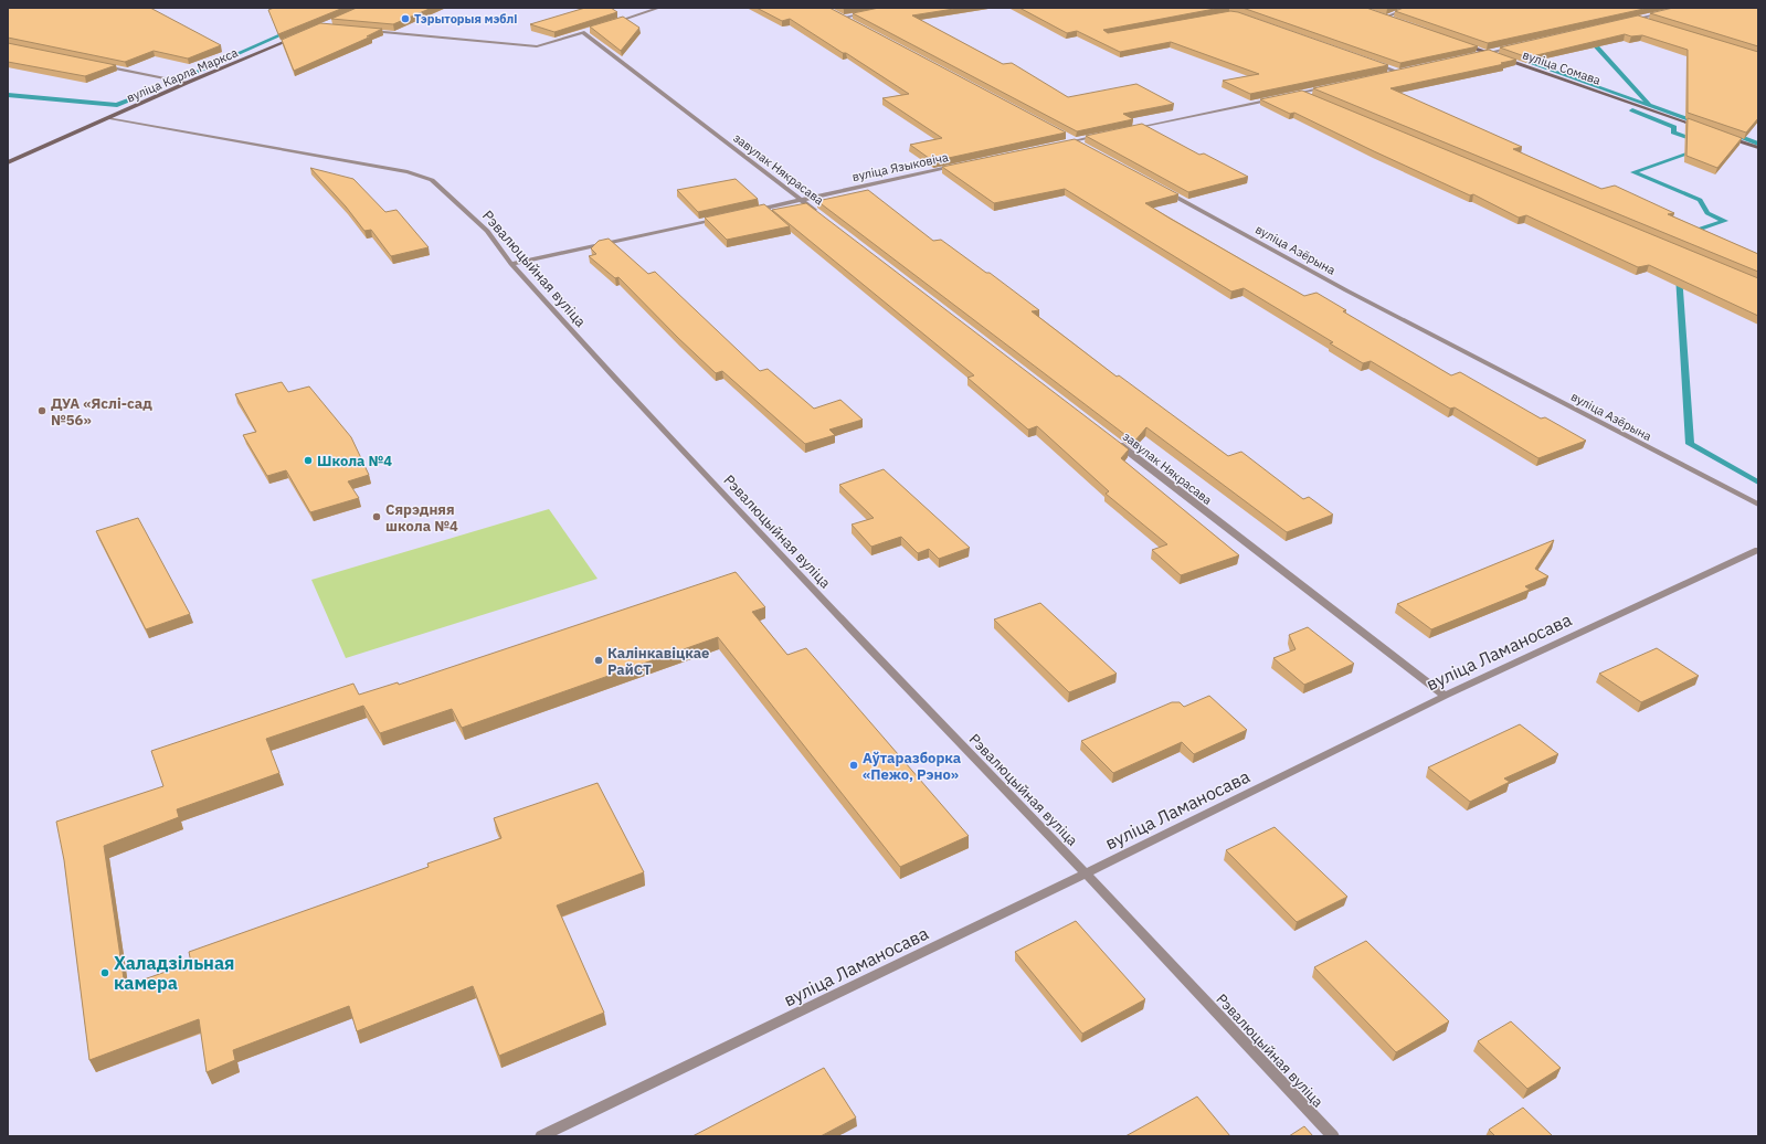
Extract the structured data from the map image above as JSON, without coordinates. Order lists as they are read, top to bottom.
{
  "streets": {
    "main road": ["вуліца Сомава", "вуліца Карла Маркса"],
    "street": [
      "вуліца Языковіча",
      "завулак Някрасава",
      "вуліца Азёрына",
      "Рэвалюцыйная вуліца",
      "вуліца Ламаносава"
    ]
  },
  "crossings": [
    ["вуліца Карла Маркса", "Рэвалюцыйная вуліца"],
    ["вуліца Языковіча", "завулак Някрасава"],
    ["завулак Някрасава", "вуліца Ламаносава"],
    ["Рэвалюцыйная вуліца", "вуліца Ламаносава"]
  ],
  "places": [
    "Тэрыторыя мэблі",
    "ДУА «Яслі-сад №56»",
    "Школа №4",
    "Сярэдняя школа №4",
    "Калінкавіцкае РайСТ",
    "Аўтаразборка «Пежо, Рэно»",
    "Халадзільная камера"
  ]
}
